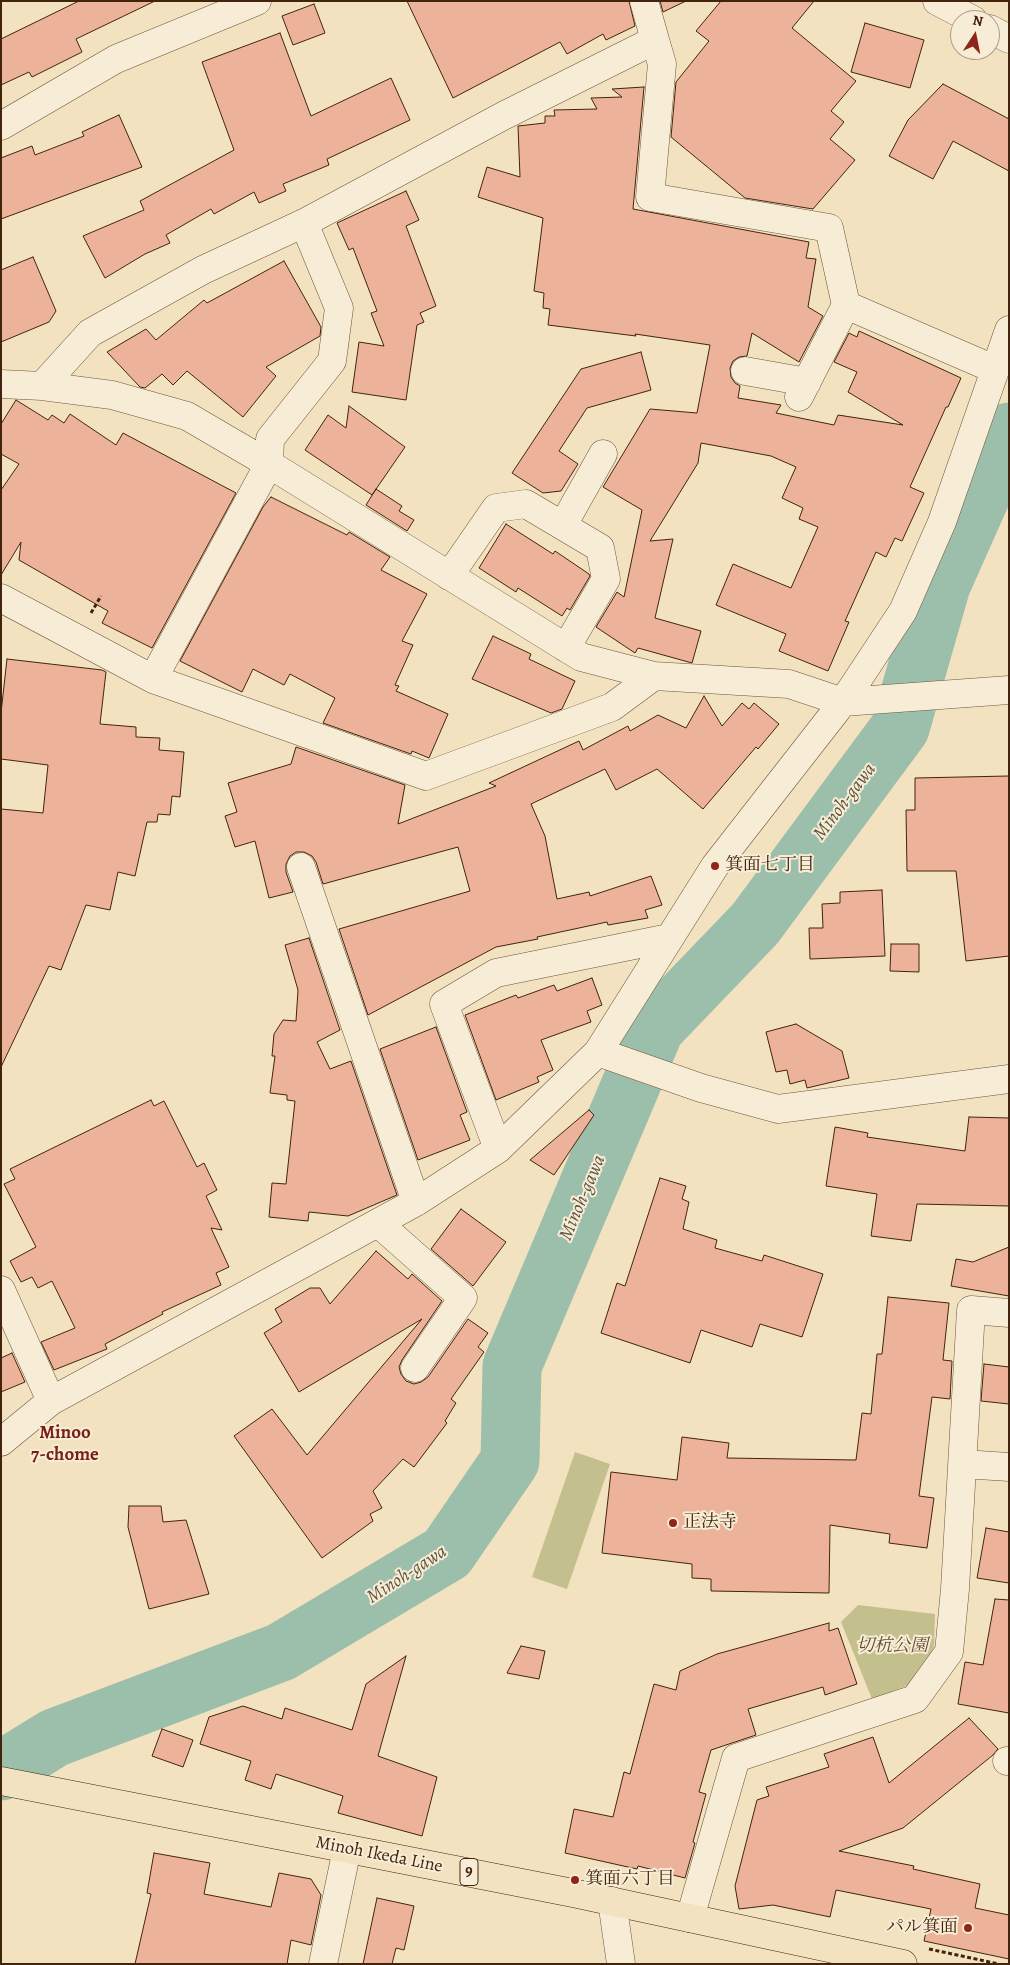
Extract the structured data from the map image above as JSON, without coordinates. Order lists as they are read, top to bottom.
{
  "streets": {
    "main road": ["Minoh Ikeda Line", "9"]
  },
  "districts": ["Minoo 7-chome"],
  "water": ["Minoh-gawa"],
  "parks": ["切杭公園"],
  "places": [
    "箕面七丁目",
    "正法寺",
    "箕面六丁目",
    "パル箕面"
  ],
  "north": "top"
}
